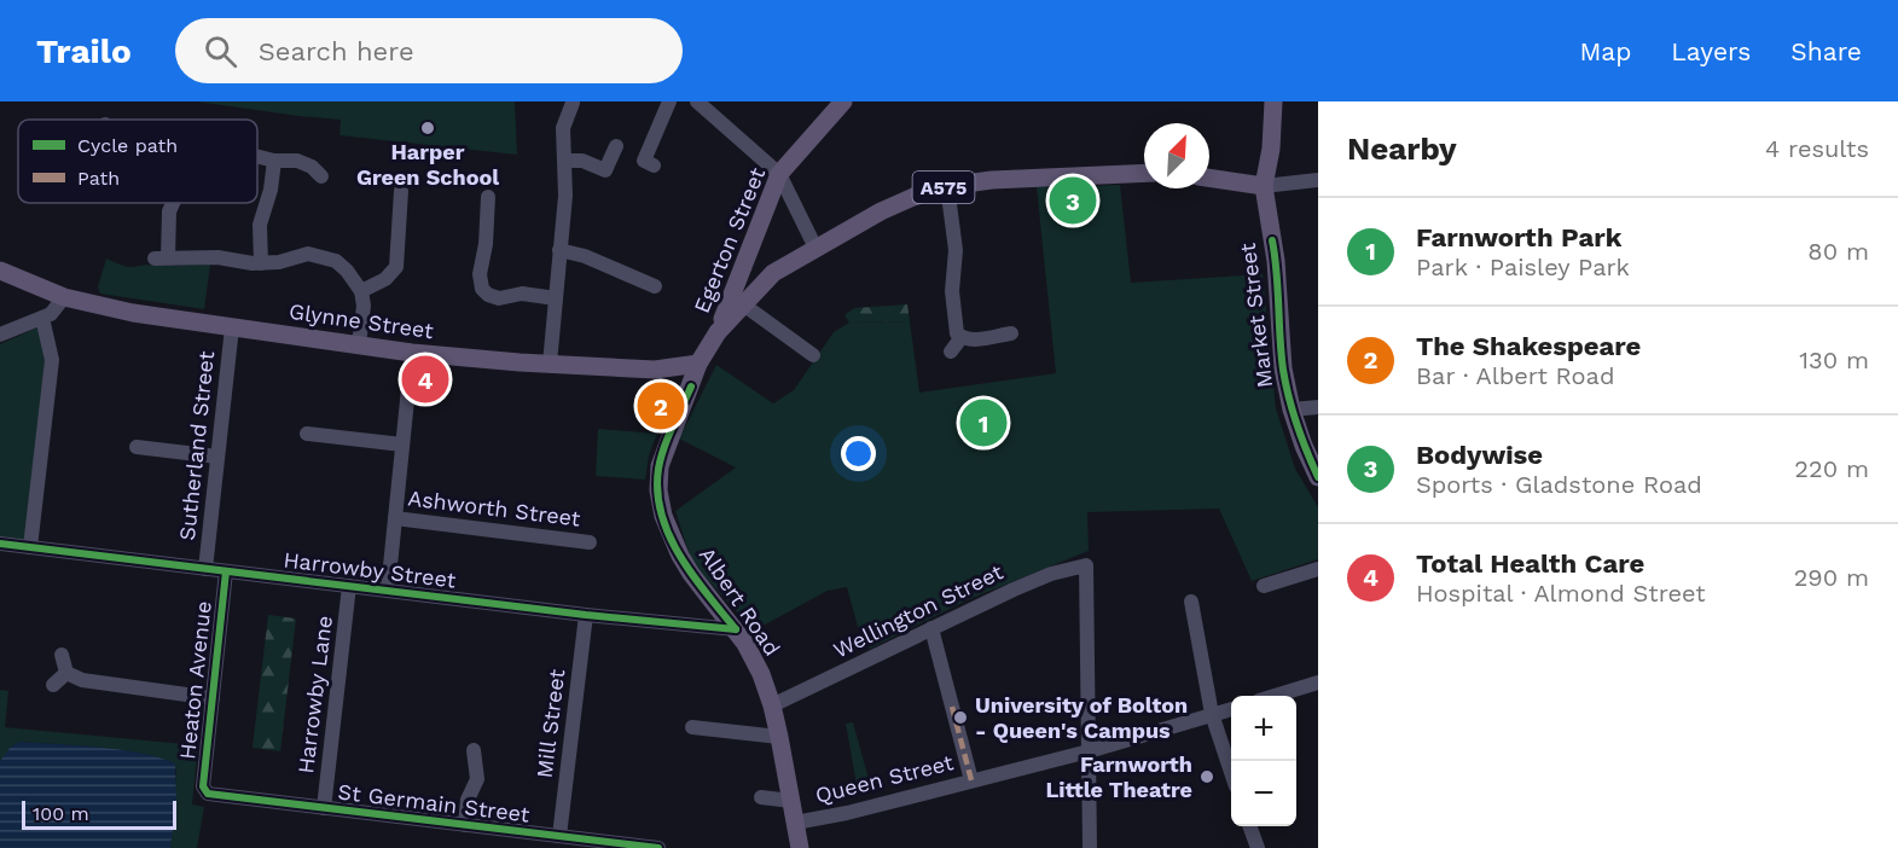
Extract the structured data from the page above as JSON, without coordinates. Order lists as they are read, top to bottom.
{
  "streets": {
    "main road": [
      "A575",
      "Egerton Street",
      "Market Street",
      "Glynne Street",
      "Albert Road"
    ],
    "street": [
      "Sutherland Street",
      "Ashworth Street",
      "Harrowby Street",
      "Wellington Street",
      "Heaton Avenue",
      "Harrowby Lane",
      "Mill Street",
      "Queen Street",
      "St Germain Street"
    ]
  },
  "crossings": [
    ["A575", "Egerton Street"],
    ["A575", "Glynne Street"],
    ["A575", "Albert Road"],
    ["Glynne Street", "Sutherland Street"],
    ["Glynne Street", "Albert Road"],
    ["Sutherland Street", "Harrowby Street"],
    ["Harrowby Street", "Albert Road"],
    ["Harrowby Street", "Heaton Avenue"],
    ["Harrowby Street", "Harrowby Lane"],
    ["Harrowby Street", "Mill Street"],
    ["Albert Road", "Wellington Street"],
    ["Albert Road", "Queen Street"],
    ["Wellington Street", "Queen Street"],
    ["Heaton Avenue", "St Germain Street"],
    ["Harrowby Lane", "St Germain Street"],
    ["Mill Street", "St Germain Street"]
  ],
  "places": ["Harper Green School", "University of Bolton - Queen's Campus", "Farnworth Little Theatre"],
  "legend": ["Cycle path", "Path"],
  "scale_bar": "100 m",
  "north": "top right",
  "page": {
    "header": "Trailo",
    "search": "Search here",
    "nav": ["Map", "Layers", "Share"],
    "heading": ["Nearby", "4 results"],
    "pins": [
      "3",
      "4",
      "2",
      "1"
    ],
    "list": [
      {
        "mark": "1",
        "name": "Farnworth Park",
        "note": "Park · Paisley Park",
        "value": "80 m"
      },
      {
        "mark": "2",
        "name": "The Shakespeare",
        "note": "Bar · Albert Road",
        "value": "130 m"
      },
      {
        "mark": "3",
        "name": "Bodywise",
        "note": "Sports · Gladstone Road",
        "value": "220 m"
      },
      {
        "mark": "4",
        "name": "Total Health Care",
        "note": "Hospital · Almond Street",
        "value": "290 m"
      }
    ],
    "map_buttons": ["+", "−"],
    "scale": "100 m"
  }
}
